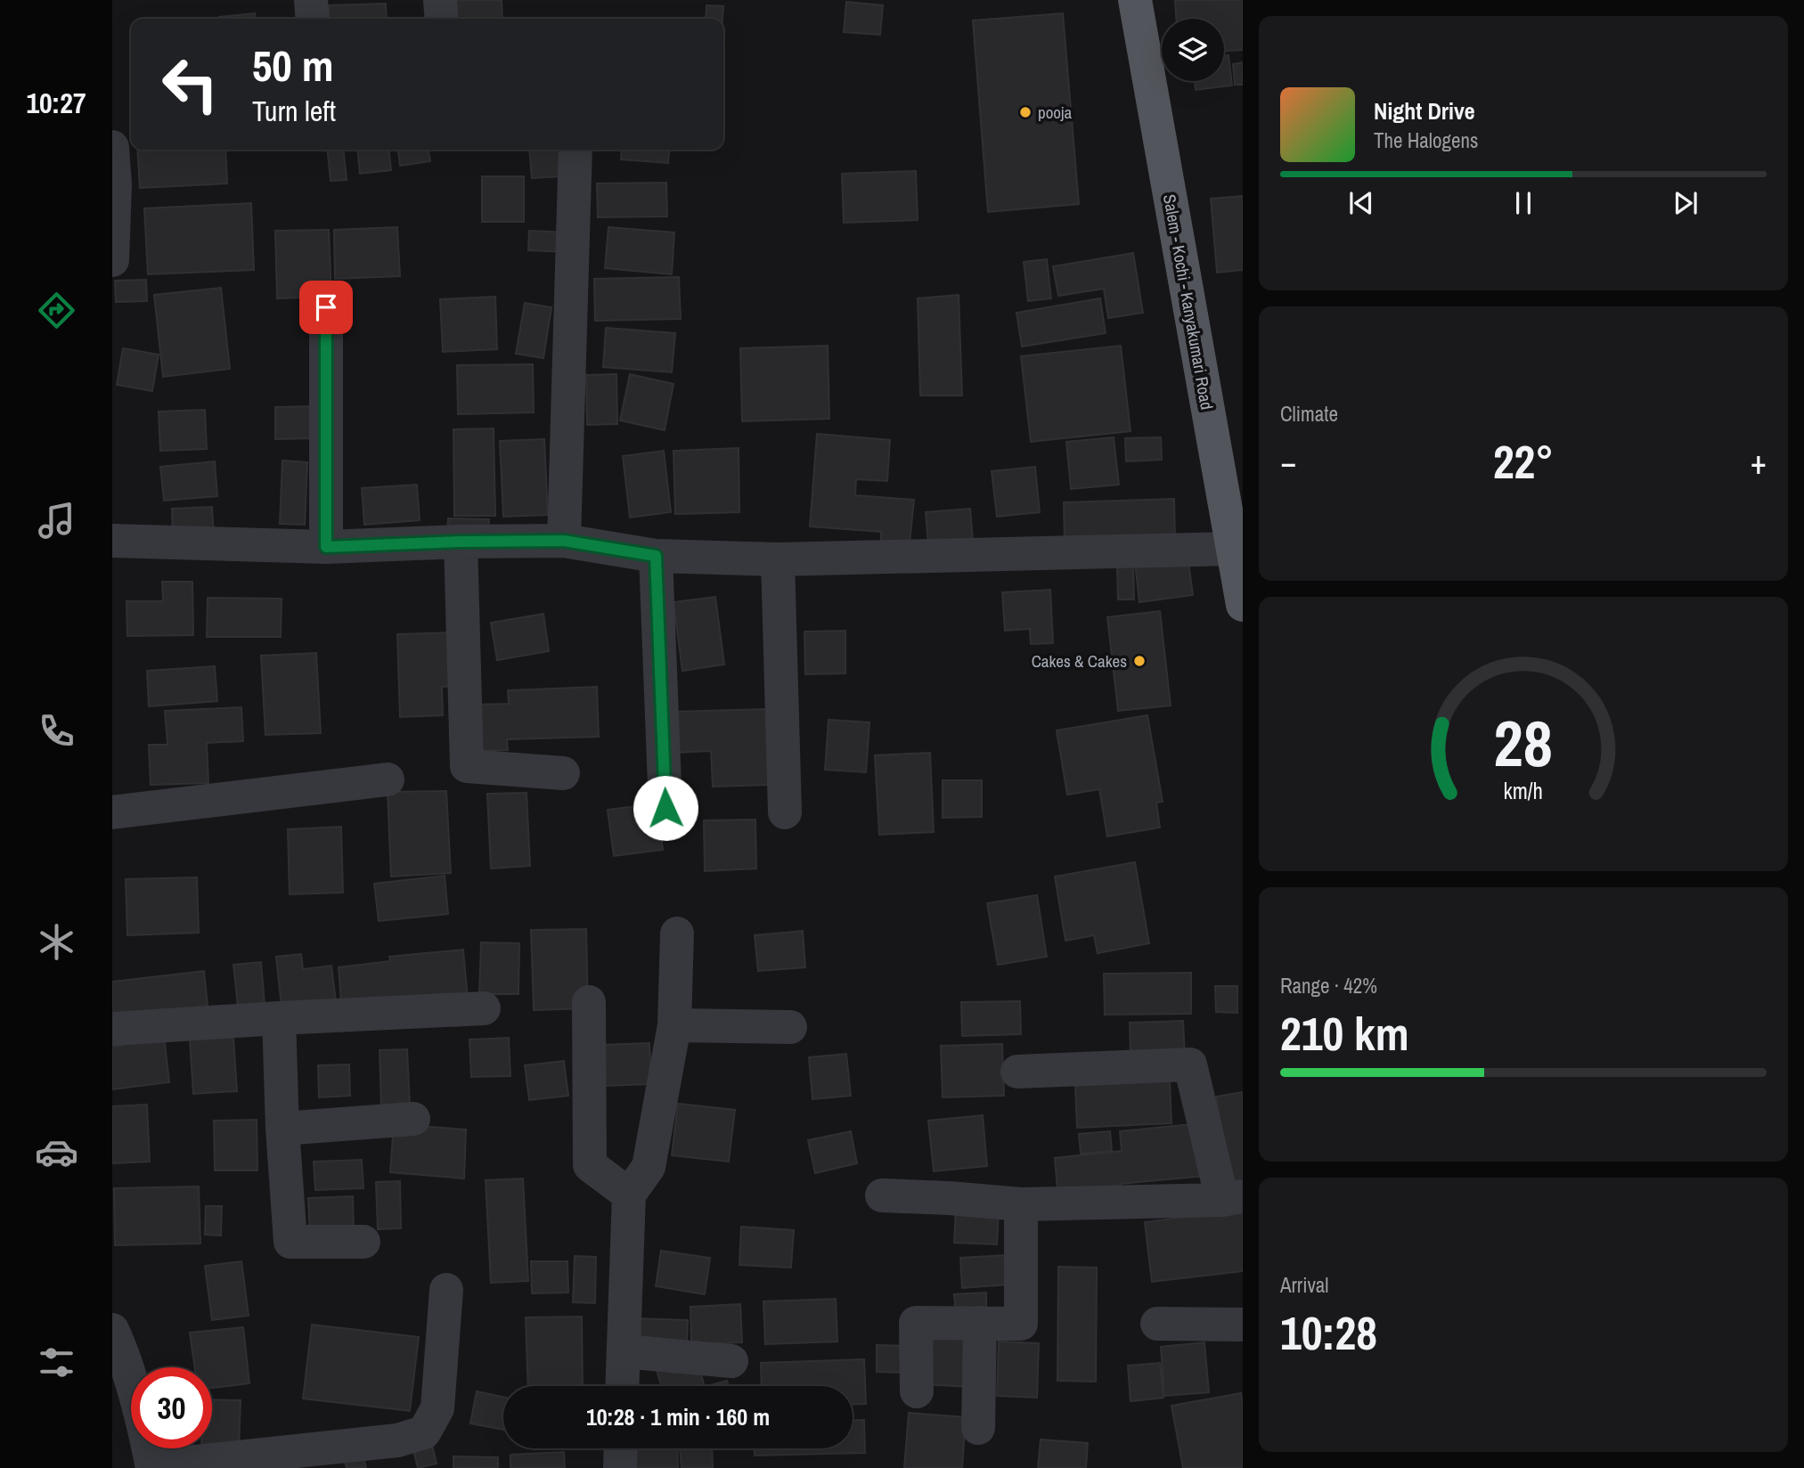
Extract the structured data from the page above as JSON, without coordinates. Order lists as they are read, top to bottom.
{
  "streets": {
    "main road": ["Salem - Kochi - Kanyakumari Road"]
  },
  "places": ["pooja", "Cakes & Cakes"],
  "page": {
    "tabs": "10:27",
    "turn": ["50 m", "Turn left"],
    "song": ["Night Drive", "The Halogens"],
    "tile": [
      "Climate",
      ["Range · 42%", "210 km"],
      ["Arrival", "10:28"]
    ],
    "heat": ["−", "22°", "+"],
    "limit": "30",
    "trip": "10:28 · 1 min · 160 m",
    "gauge": ["28", "km/h"]
  }
}
